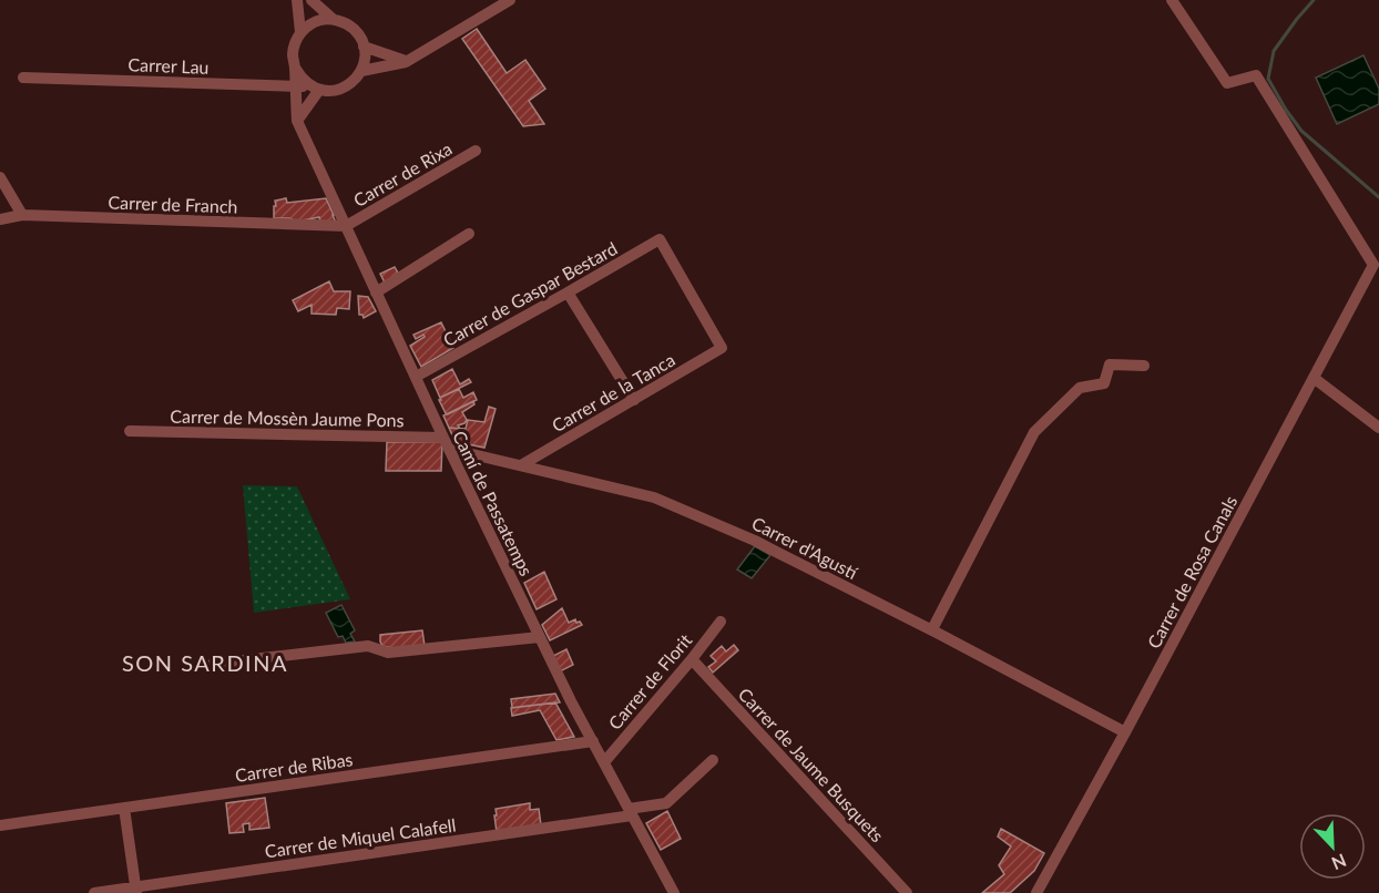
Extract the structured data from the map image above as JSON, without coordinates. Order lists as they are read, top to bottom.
{
  "streets": {
    "street": [
      "Carrer Lau",
      "Carrer de Rixa",
      "Carrer de Franch",
      "Carrer de Gaspar Bestard",
      "Carrer de la Tanca",
      "Carrer de Mossèn Jaume Pons",
      "Camí de Passatemps",
      "Carrer d'Agustí",
      "Carrer de Rosa Canals",
      "Carrer de Florit",
      "Carrer de Jaume Busquets",
      "Carrer de Ribas",
      "Carrer de Miquel Calafell"
    ]
  },
  "crossings": [
    ["Carrer de Rixa", "Carrer de Franch"],
    ["Carrer de Rixa", "Camí de Passatemps"],
    ["Carrer de Franch", "Camí de Passatemps"],
    ["Carrer de Gaspar Bestard", "Carrer de la Tanca"],
    ["Carrer de Gaspar Bestard", "Camí de Passatemps"],
    ["Carrer de la Tanca", "Carrer d'Agustí"],
    ["Carrer de Mossèn Jaume Pons", "Camí de Passatemps"],
    ["Carrer de Mossèn Jaume Pons", "Carrer d'Agustí"],
    ["Camí de Passatemps", "Carrer d'Agustí"],
    ["Camí de Passatemps", "Carrer de Florit"],
    ["Camí de Passatemps", "Carrer de Ribas"],
    ["Camí de Passatemps", "Carrer de Miquel Calafell"],
    ["Carrer d'Agustí", "Carrer de Rosa Canals"],
    ["Carrer de Florit", "Carrer de Jaume Busquets"]
  ],
  "districts": ["SON SARDINA"],
  "north": "bottom right"
}
